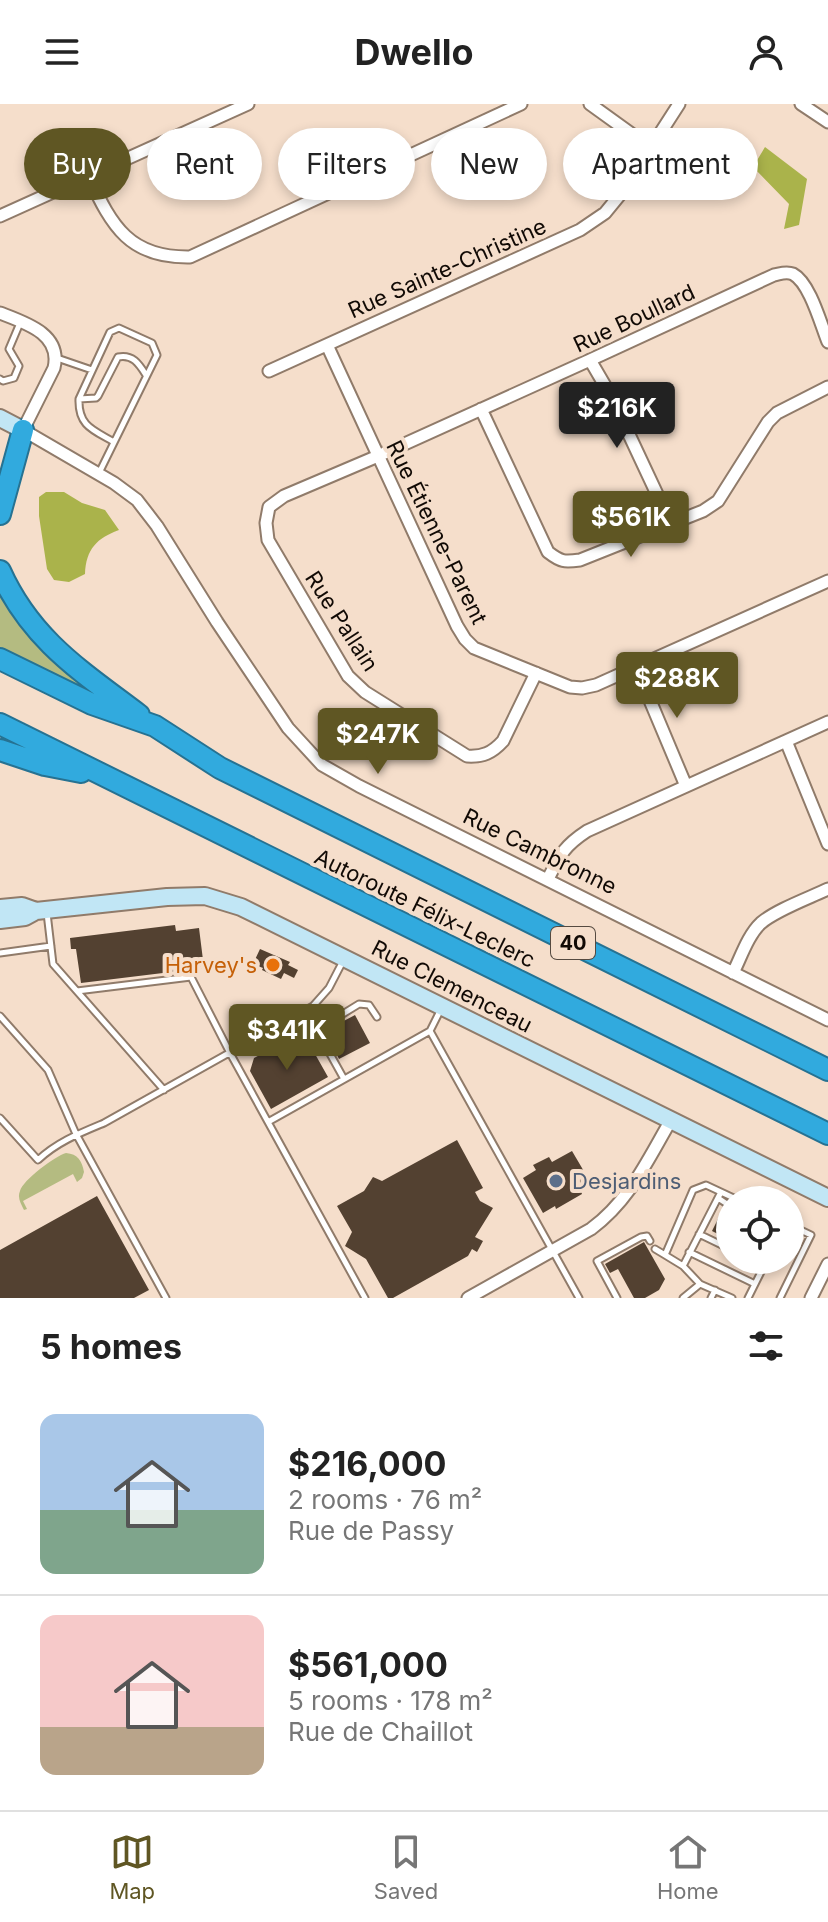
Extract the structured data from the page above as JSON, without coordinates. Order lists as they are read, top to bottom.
{
  "streets": {
    "highway": ["Autoroute Félix-Leclerc", "40"],
    "street": [
      "Rue Sainte-Christine",
      "Rue Boullard",
      "Rue Étienne-Parent",
      "Rue Pallain",
      "Rue Cambronne",
      "Rue Clemenceau"
    ]
  },
  "crossings": [
    ["Rue Sainte-Christine", "Rue Étienne-Parent"],
    ["Rue Boullard", "Rue Étienne-Parent"],
    ["Rue Boullard", "Rue Pallain"],
    ["Rue Étienne-Parent", "Rue Pallain"]
  ],
  "places": ["Harvey's", "Desjardins"],
  "page": {
    "header": "Dwello",
    "chip": [
      "Buy",
      "Rent",
      "Filters",
      "New",
      "Apartment"
    ],
    "price": [
      "$216K",
      "$561K",
      "$288K",
      "$247K",
      "$341K"
    ],
    "heading": "5 homes",
    "list": [
      {
        "name": "$216,000",
        "note": "2 rooms · 76 m² · Rue de Passy"
      },
      {
        "name": "$561,000",
        "note": "5 rooms · 178 m² · Rue de Chaillot"
      }
    ],
    "tabs": ["Map", "Saved", "Home"]
  }
}
